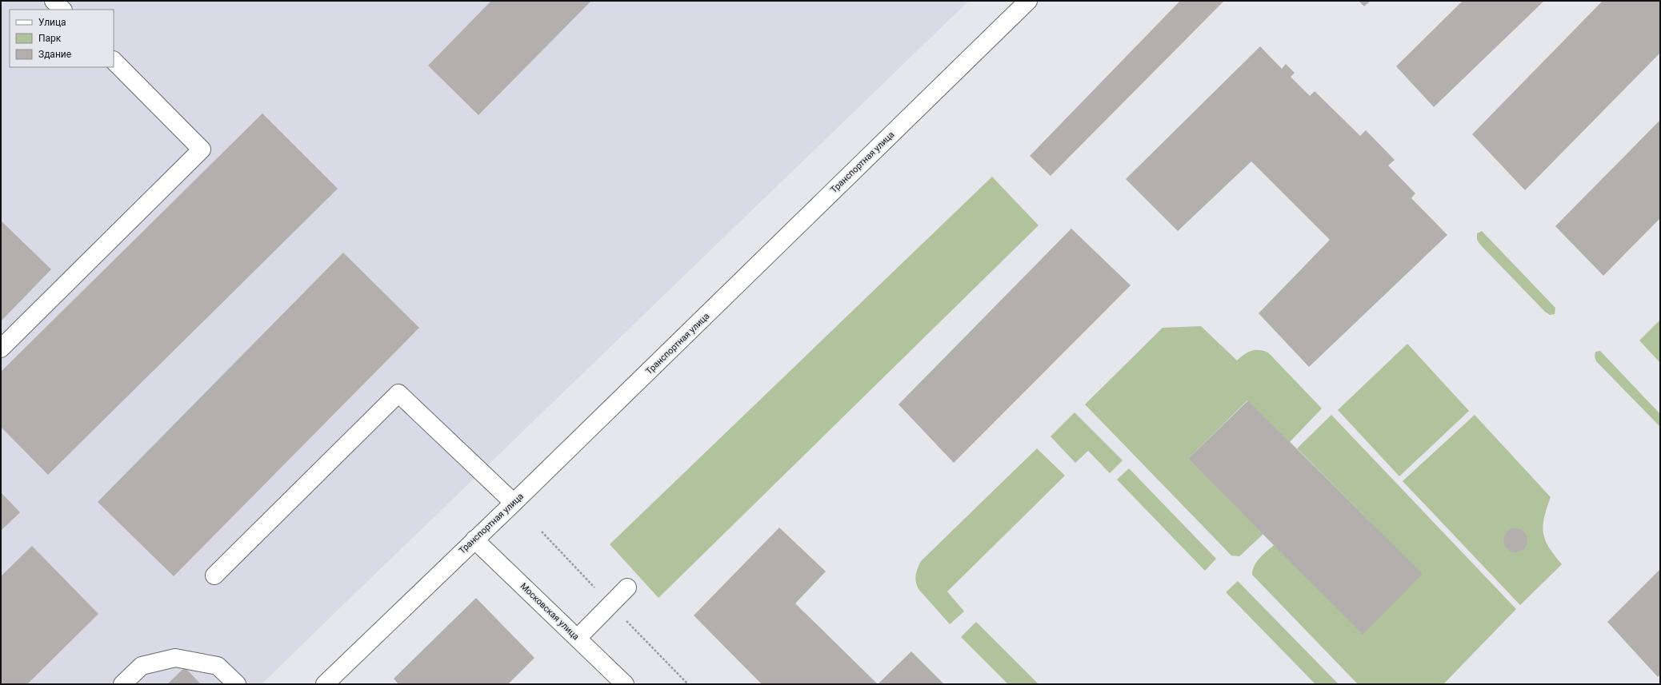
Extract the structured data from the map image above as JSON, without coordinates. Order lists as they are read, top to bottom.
{
  "streets": {
    "street": ["Транспортная улица", "Московская улица"]
  },
  "crossings": [
    ["Транспортная улица", "Московская улица"]
  ],
  "legend": ["Улица", "Парк", "Здание"]
}
